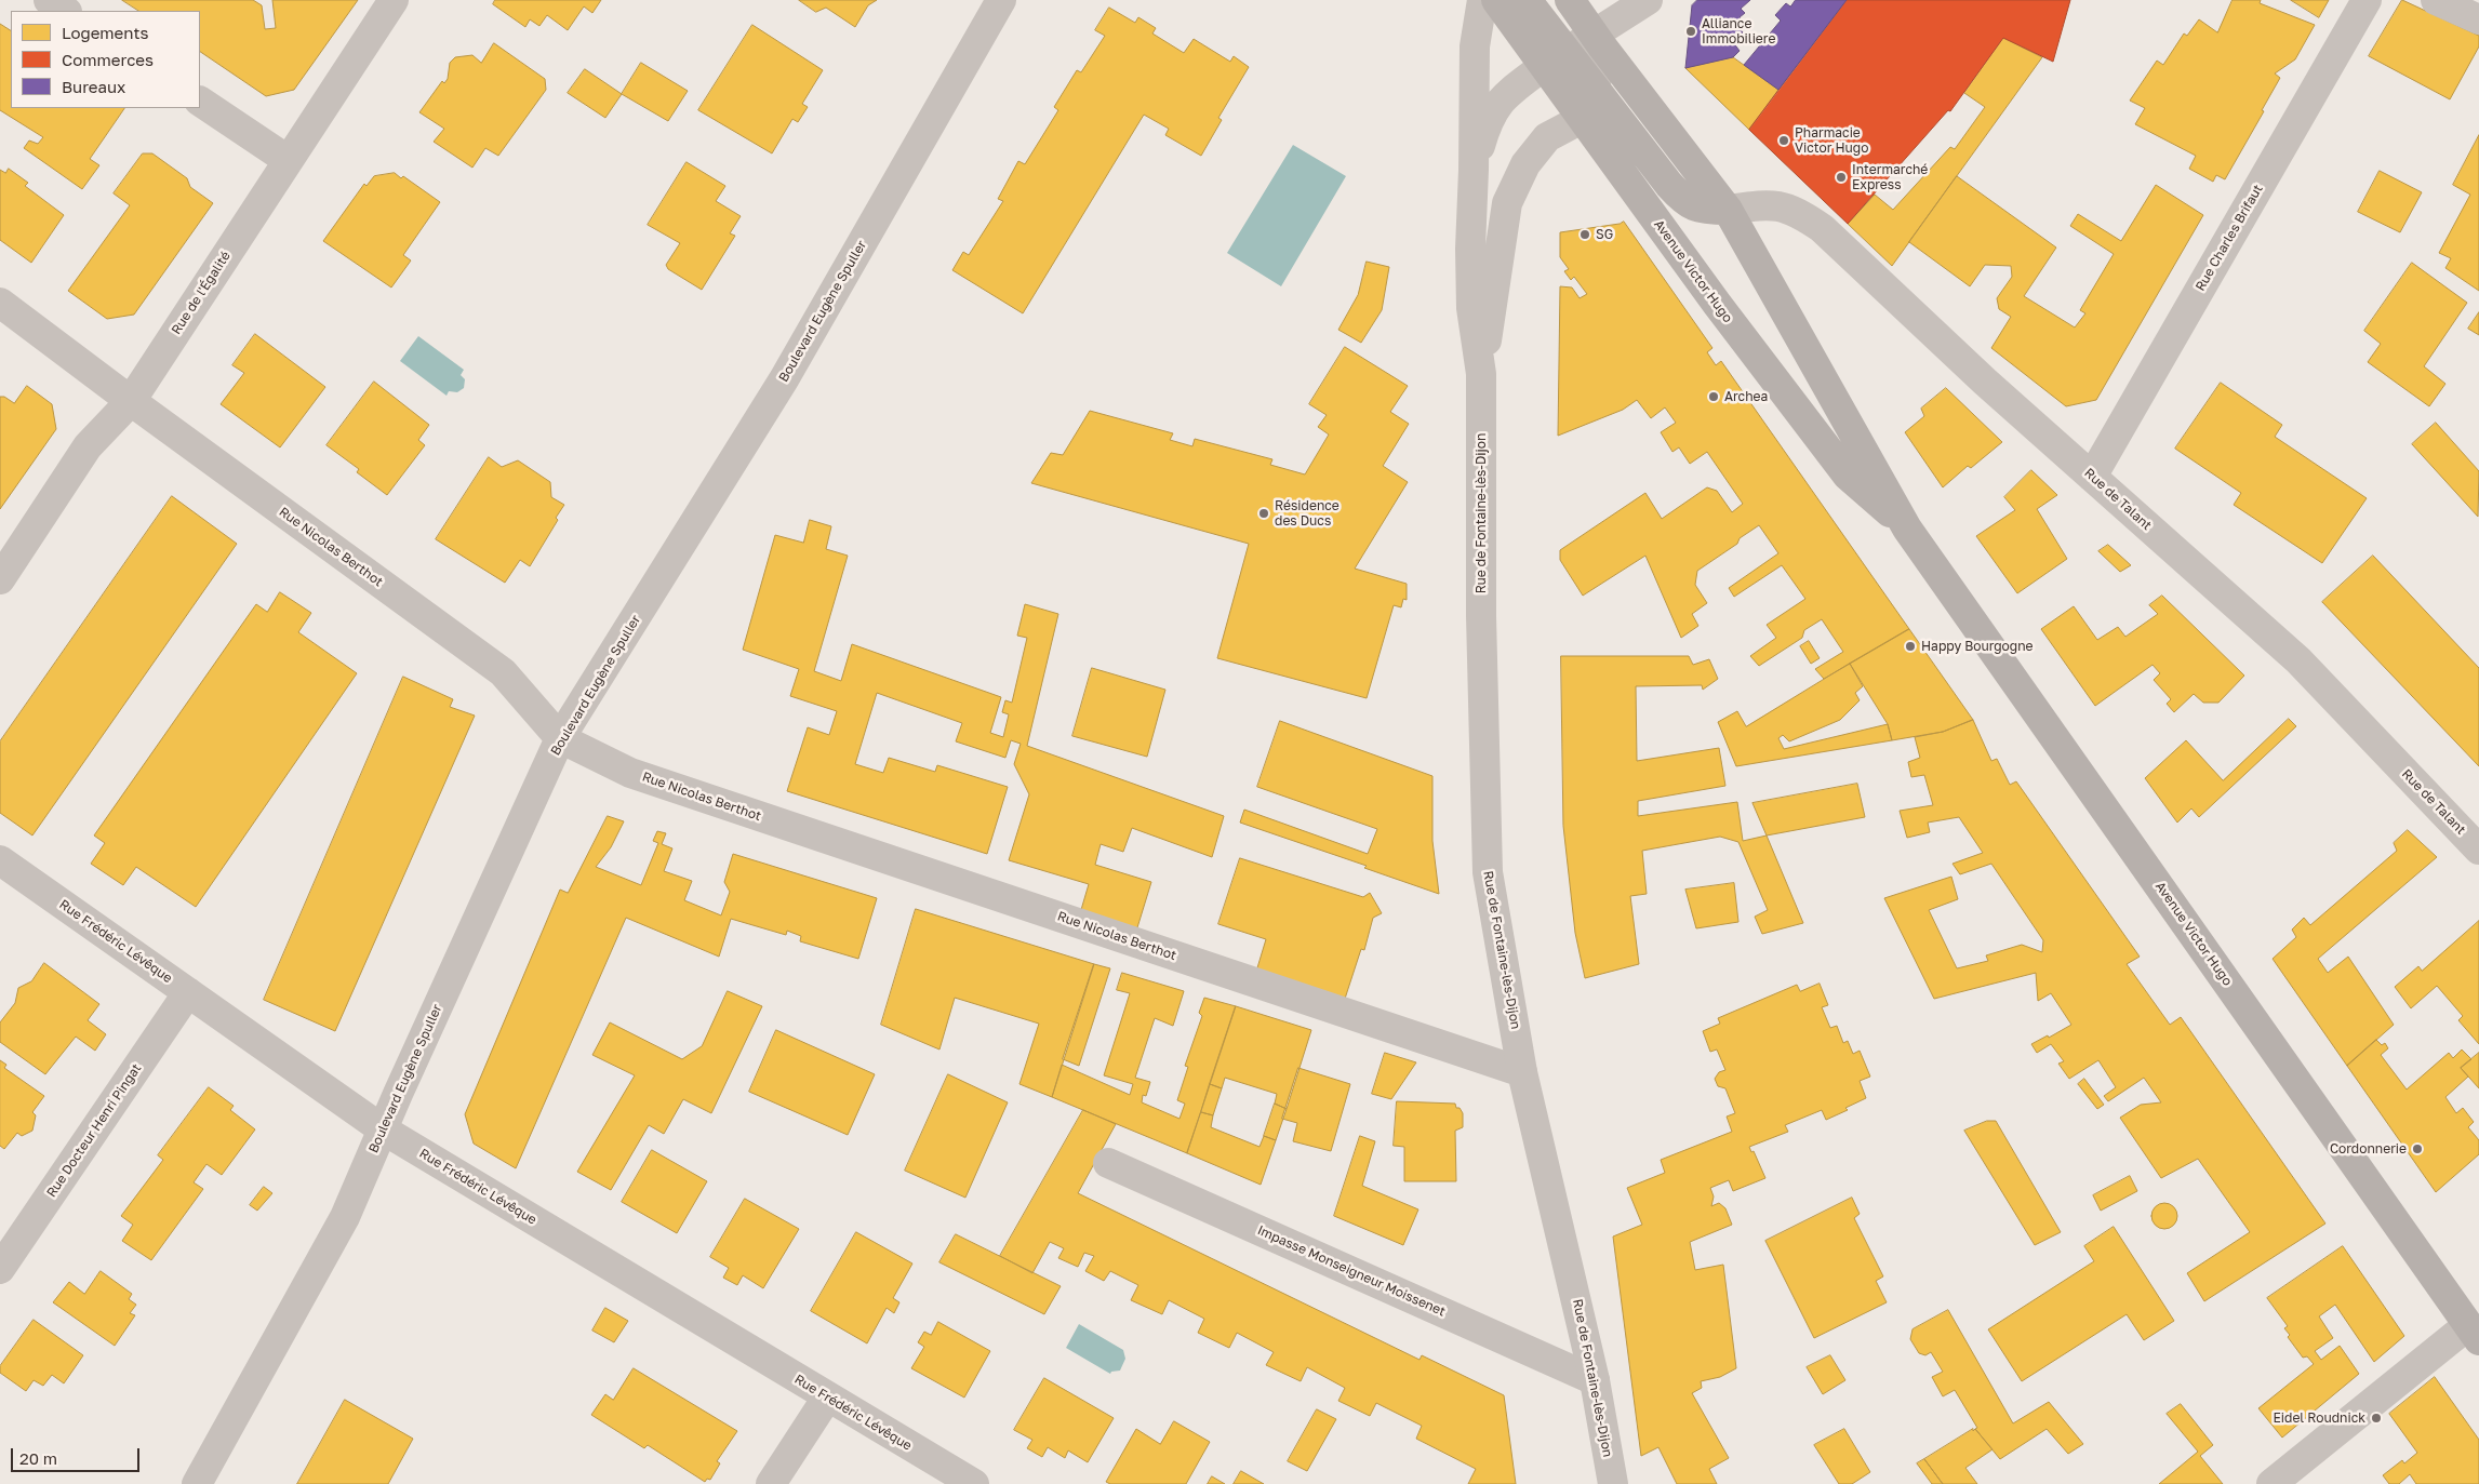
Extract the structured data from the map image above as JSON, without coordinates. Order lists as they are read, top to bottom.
{
  "streets": {
    "main road": ["Avenue Victor Hugo"],
    "street": [
      "Rue Charles Brifaut",
      "Rue de l'Égalité",
      "Boulevard Eugène Spuller",
      "Rue de Talant",
      "Rue de Fontaine-lès-Dijon",
      "Rue Nicolas Berthot",
      "Rue Frédéric Lévêque",
      "Rue Docteur Henri Pingat",
      "Impasse Monseigneur Moissenet"
    ]
  },
  "crossings": [
    ["Rue Charles Brifaut", "Rue de Talant"],
    ["Avenue Victor Hugo", "Rue de Talant"],
    ["Avenue Victor Hugo", "Rue de Fontaine-lès-Dijon"],
    ["Rue de l'Égalité", "Rue Nicolas Berthot"],
    ["Boulevard Eugène Spuller", "Rue Nicolas Berthot"],
    ["Boulevard Eugène Spuller", "Rue Frédéric Lévêque"],
    ["Rue de Fontaine-lès-Dijon", "Rue Nicolas Berthot"],
    ["Rue de Fontaine-lès-Dijon", "Impasse Monseigneur Moissenet"],
    ["Rue Frédéric Lévêque", "Rue Docteur Henri Pingat"]
  ],
  "places": [
    "Alliance Immobiliere",
    "Pharmacie Victor Hugo",
    "Intermarché Express",
    "SG",
    "Archea",
    "Résidence des Ducs",
    "Happy Bourgogne",
    "Cordonnerie",
    "Eidel Roudnick"
  ],
  "legend": ["Logements", "Commerces", "Bureaux"],
  "scale_bar": "20 m"
}
